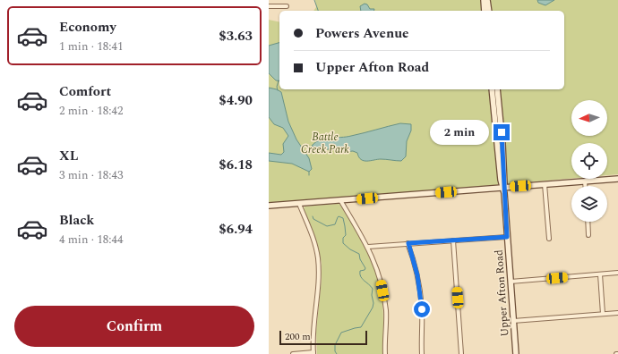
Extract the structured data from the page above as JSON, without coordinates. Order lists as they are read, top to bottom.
{
  "streets": {
    "street": ["Upper Afton Road"]
  },
  "parks": ["Battle Creek Park"],
  "scale_bar": "200 m",
  "north": "left",
  "page": {
    "list": [
      {
        "name": "Economy",
        "note": "1 min · 18:41",
        "value": "$3.63"
      },
      {
        "name": "Comfort",
        "note": "2 min · 18:42",
        "value": "$4.90"
      },
      {
        "name": "XL",
        "note": "3 min · 18:43",
        "value": "$6.18"
      },
      {
        "name": "Black",
        "note": "4 min · 18:44",
        "value": "$6.94"
      }
    ],
    "banner": ["Powers Avenue", "Upper Afton Road"],
    "bubble": "2 min",
    "buttons": "Confirm",
    "scale": "200 m"
  }
}
